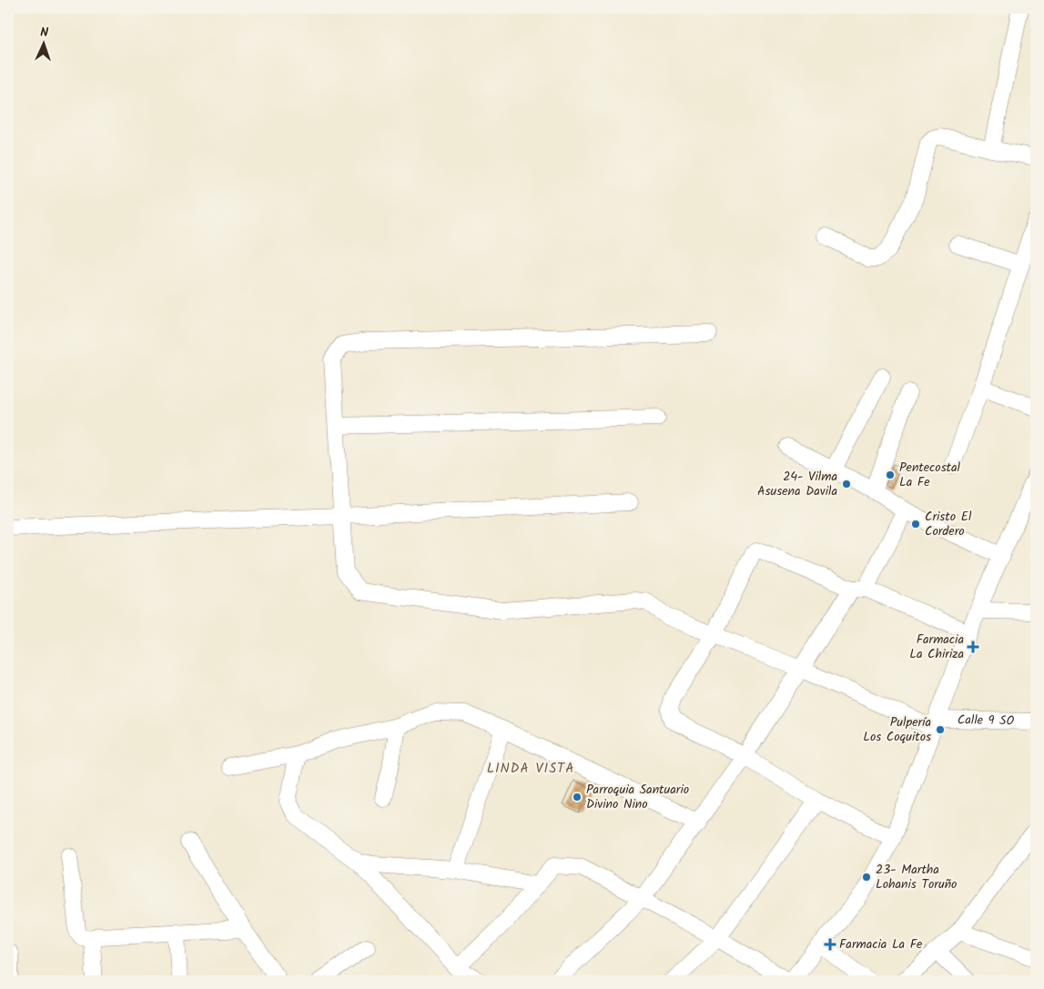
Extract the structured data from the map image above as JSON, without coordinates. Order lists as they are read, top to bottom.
{
  "streets": {
    "street": ["Calle 9 SO"]
  },
  "districts": ["LINDA VISTA"],
  "places": {
    "other": [
      "Pentecostal La Fe",
      "24- Vilma Asusena Davila",
      "Cristo El Cordero",
      "Pulpería Los Coquitos",
      "Parroquia Santuario Divino Nino",
      "23- Martha Lohanis Toruño"
    ],
    "health": ["Farmacia La Chiriza", "Farmacia La Fe"]
  },
  "north": "top"
}
